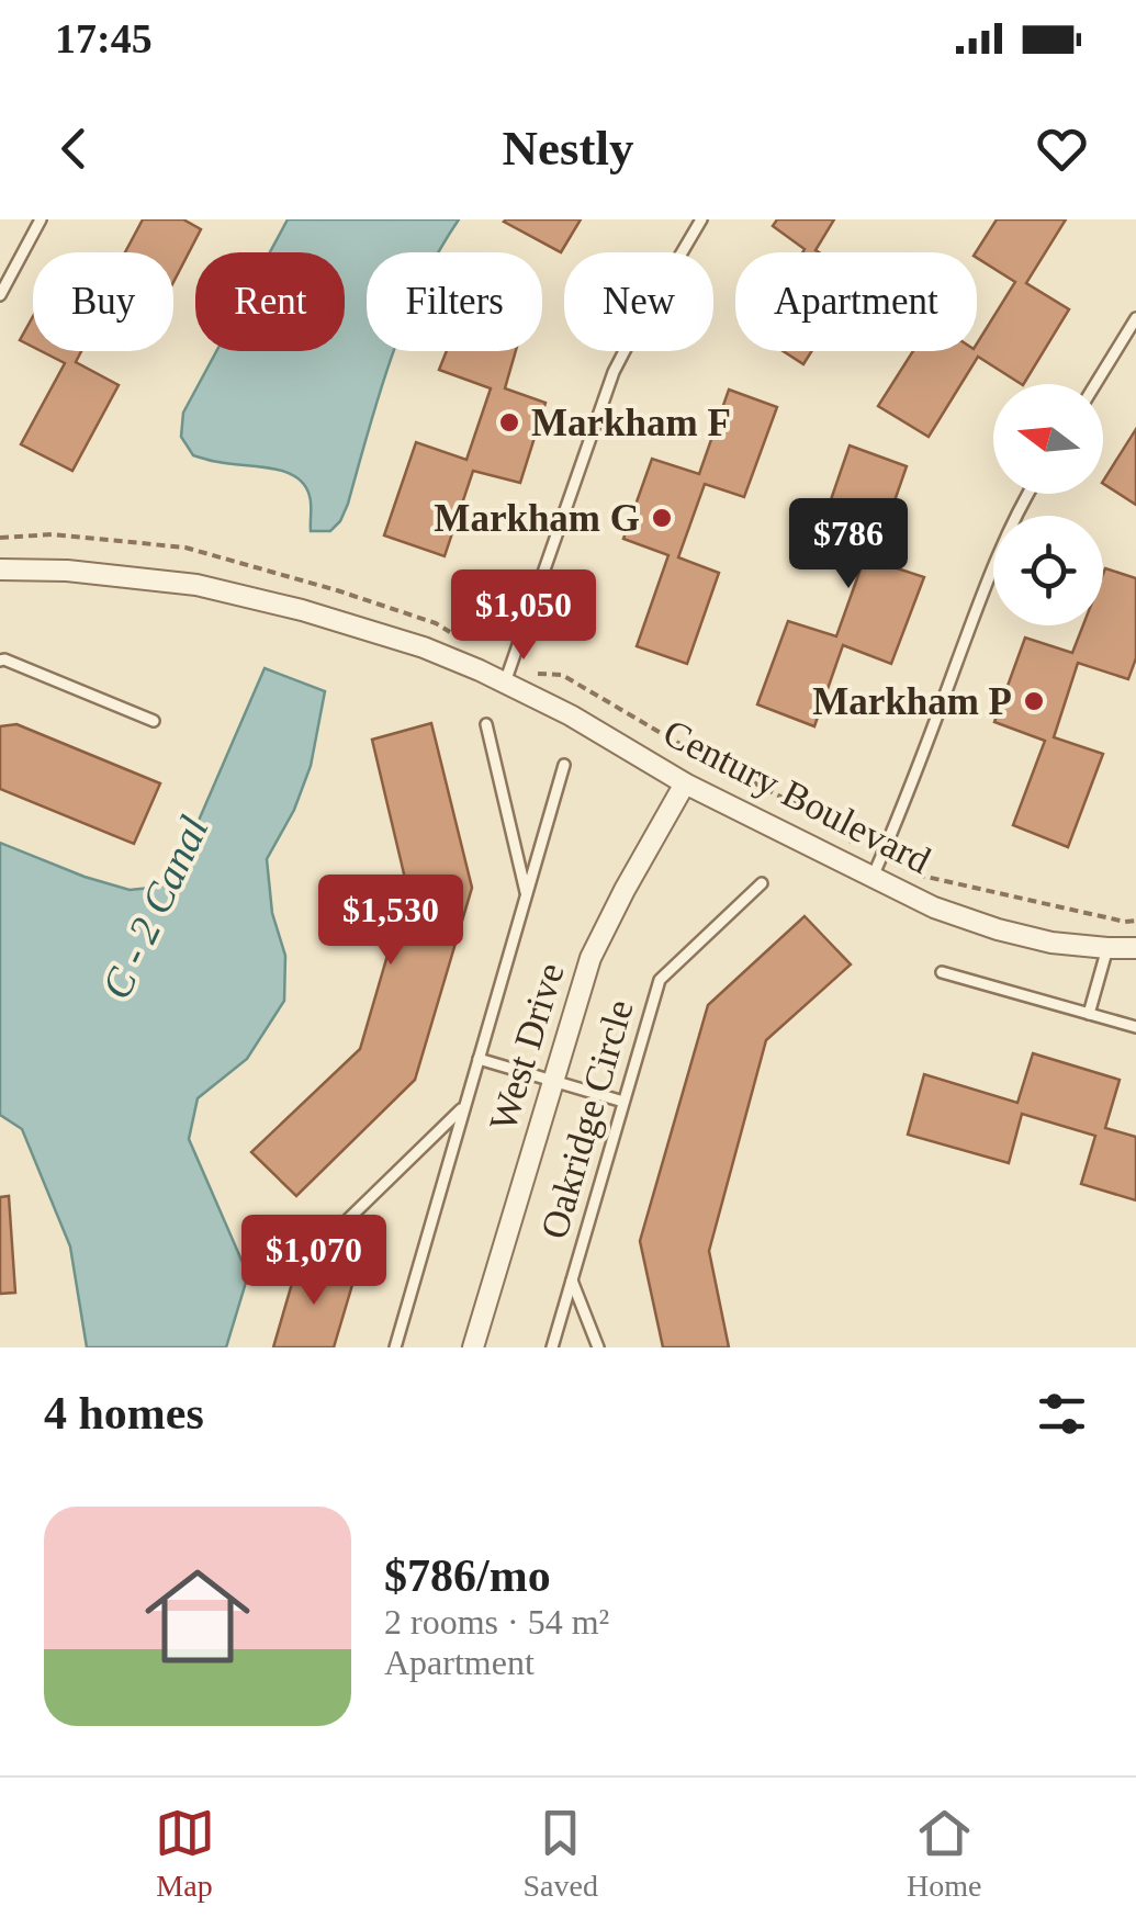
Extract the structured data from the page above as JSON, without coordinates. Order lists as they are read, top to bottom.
{
  "streets": {
    "street": ["Century Boulevard", "West Drive"],
    "lane": ["Oakridge Circle"]
  },
  "crossings": [
    ["Century Boulevard", "West Drive"]
  ],
  "water": ["C - 2 Canal"],
  "places": ["Markham F", "Markham G", "Markham P"],
  "north": "left",
  "page": {
    "status": "17:45",
    "header": "Nestly",
    "chip": [
      "Buy",
      "Rent",
      "Filters",
      "New",
      "Apartment"
    ],
    "price": [
      "$786",
      "$1,050",
      "$1,530",
      "$1,070"
    ],
    "heading": "4 homes",
    "list": [
      {
        "name": "$786/mo",
        "note": "2 rooms · 54 m² · Apartment"
      }
    ],
    "tabs": ["Map", "Saved", "Home"]
  }
}
